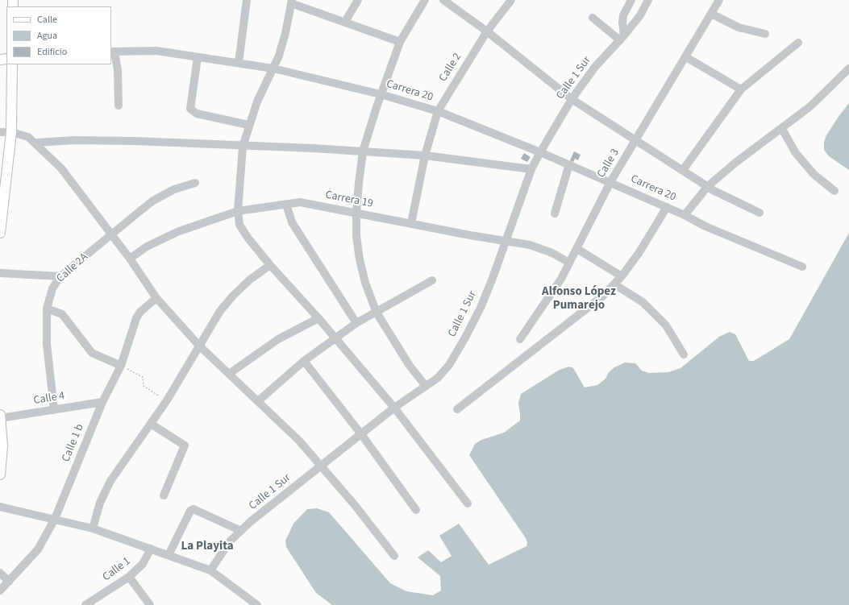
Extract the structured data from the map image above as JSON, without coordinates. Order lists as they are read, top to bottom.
{
  "streets": {
    "street": [
      "Calle 2",
      "Calle 1 Sur",
      "Carrera 20",
      "Calle 3",
      "Carrera 19",
      "Calle 2A",
      "Calle 4",
      "Calle 1 b",
      "Calle 1"
    ]
  },
  "crossings": [
    ["Calle 2", "Carrera 20"],
    ["Calle 2", "Carrera 19"],
    ["Calle 1 Sur", "Carrera 20"],
    ["Calle 1 Sur", "Carrera 19"],
    ["Carrera 20", "Calle 3"],
    ["Calle 3", "Carrera 19"],
    ["Calle 2A", "Calle 4"],
    ["Calle 4", "Calle 1 b"]
  ],
  "districts": ["Alfonso López Pumarejo", "La Playita"],
  "legend": ["Calle", "Agua", "Edificio"]
}
